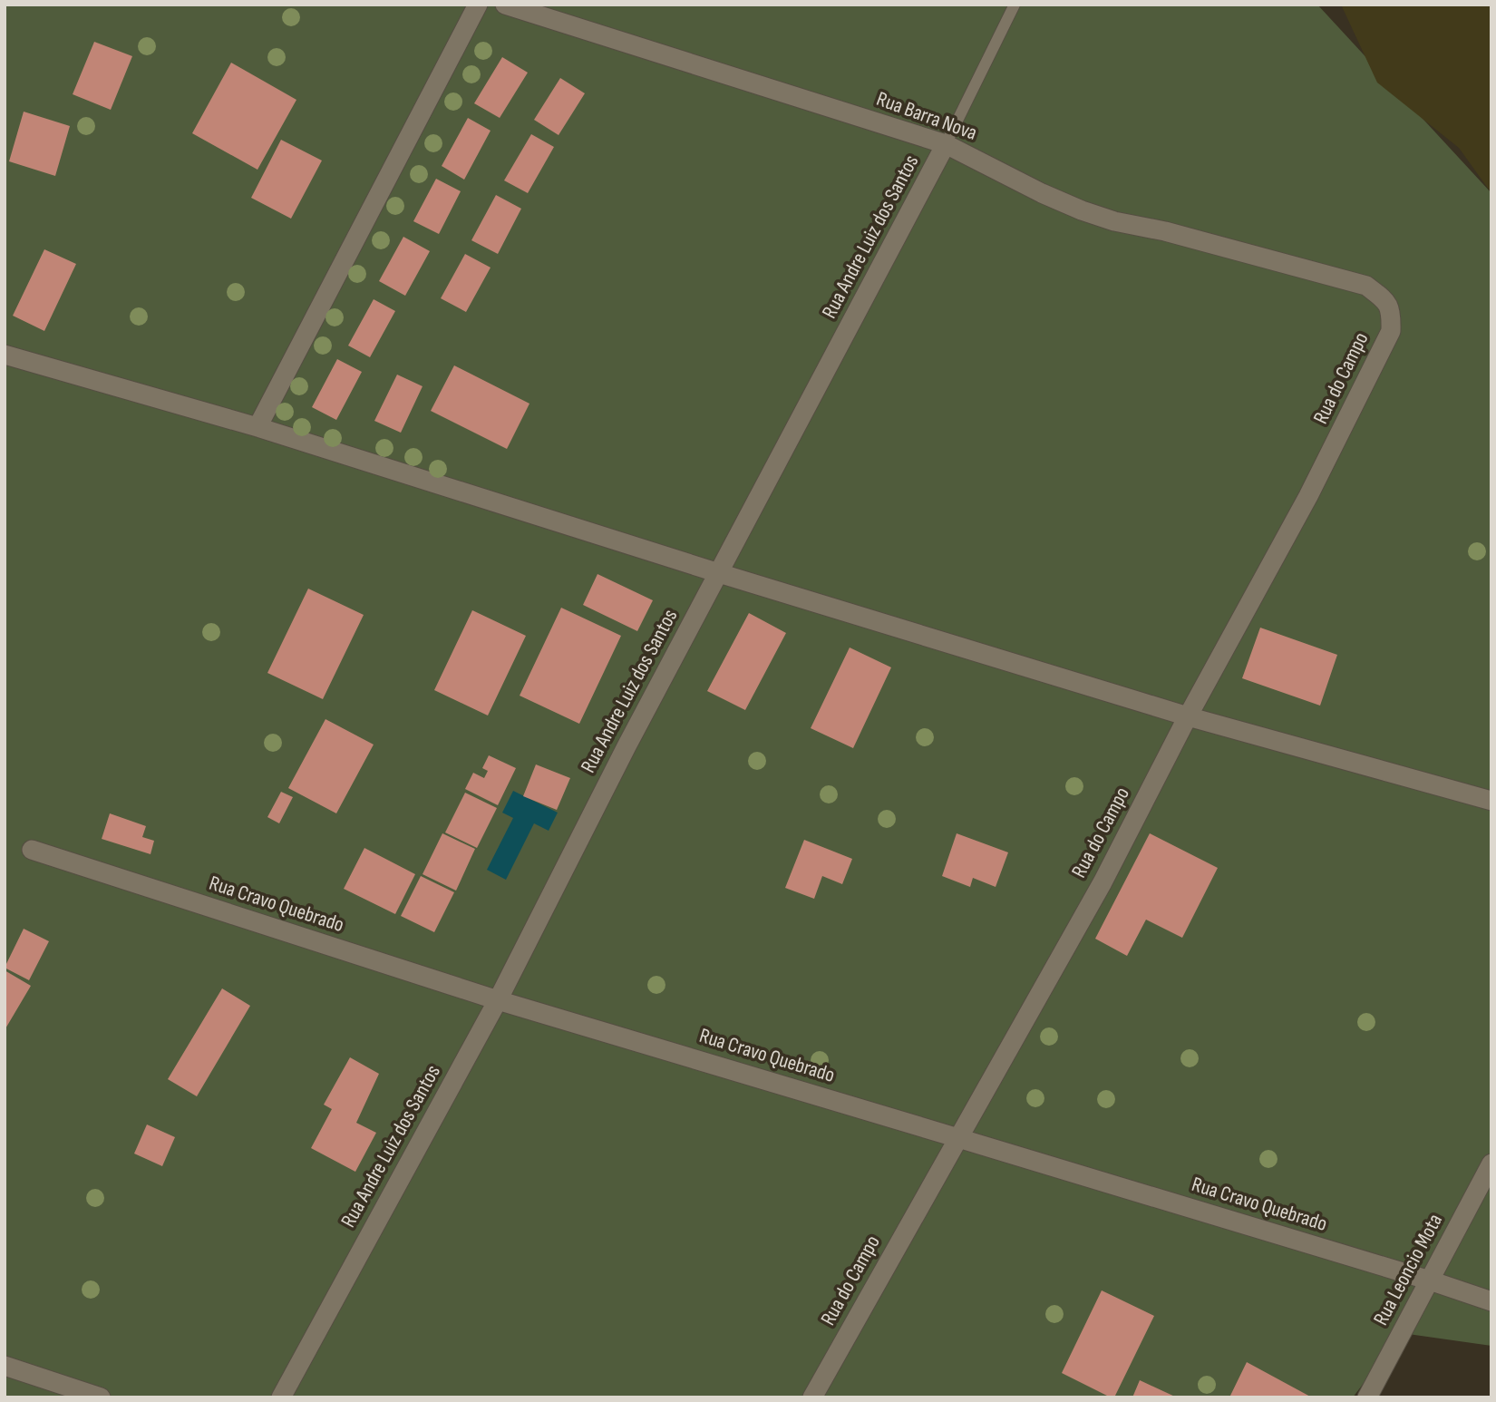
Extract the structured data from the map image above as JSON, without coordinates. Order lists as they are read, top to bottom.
{
  "streets": {
    "street": [
      "Rua Barra Nova",
      "Rua Andre Luiz dos Santos",
      "Rua do Campo",
      "Rua Cravo Quebrado",
      "Rua Leoncio Mota"
    ]
  },
  "crossings": [
    ["Rua Barra Nova", "Rua Andre Luiz dos Santos"],
    ["Rua Barra Nova", "Rua do Campo"],
    ["Rua Andre Luiz dos Santos", "Rua Cravo Quebrado"],
    ["Rua do Campo", "Rua Cravo Quebrado"],
    ["Rua Cravo Quebrado", "Rua Leoncio Mota"]
  ]
}
